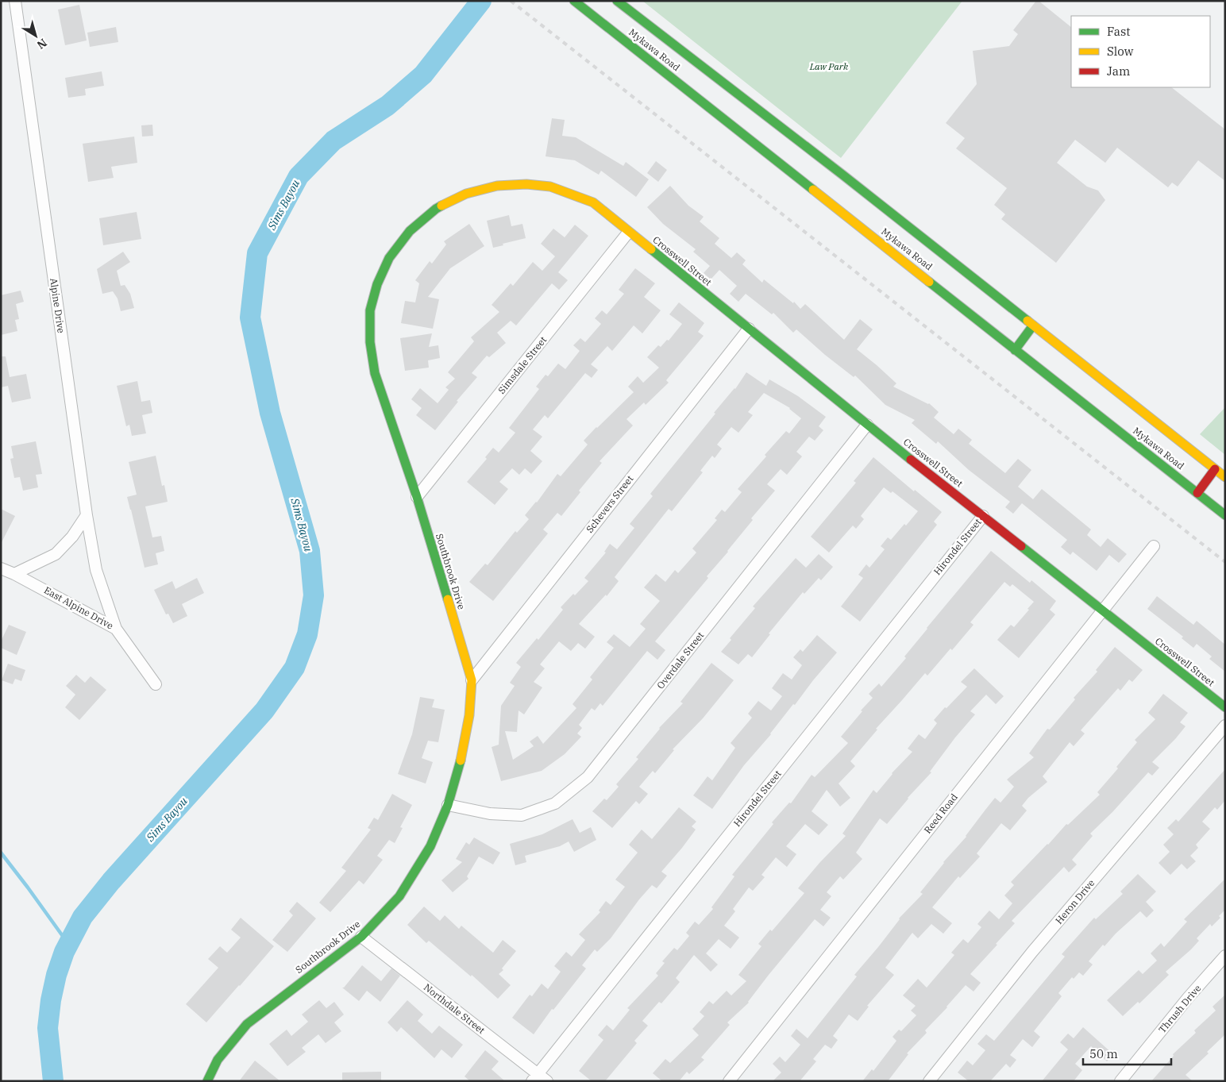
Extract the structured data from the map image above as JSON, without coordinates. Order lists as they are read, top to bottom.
{
  "streets": {
    "street": [
      "Mykawa Road",
      "Crosswell Street",
      "Alpine Drive",
      "Simsdale Street",
      "Schevers Street",
      "Hirondel Street",
      "Southbrook Drive",
      "East Alpine Drive",
      "Overdale Street",
      "Reed Road",
      "Heron Drive",
      "Northdale Street",
      "Thrush Drive"
    ]
  },
  "crossings": [
    ["Crosswell Street", "Simsdale Street"],
    ["Crosswell Street", "Schevers Street"],
    ["Crosswell Street", "Hirondel Street"],
    ["Crosswell Street", "Southbrook Drive"],
    ["Crosswell Street", "Overdale Street"],
    ["Crosswell Street", "Reed Road"],
    ["Alpine Drive", "East Alpine Drive"],
    ["Simsdale Street", "Southbrook Drive"],
    ["Schevers Street", "Southbrook Drive"],
    ["Hirondel Street", "Northdale Street"],
    ["Southbrook Drive", "Overdale Street"],
    ["Southbrook Drive", "Northdale Street"]
  ],
  "water": ["Sims Bayou"],
  "parks": ["Law Park"],
  "legend": ["Fast", "Slow", "Jam"],
  "scale_bar": "50 m",
  "north": "bottom right"
}
